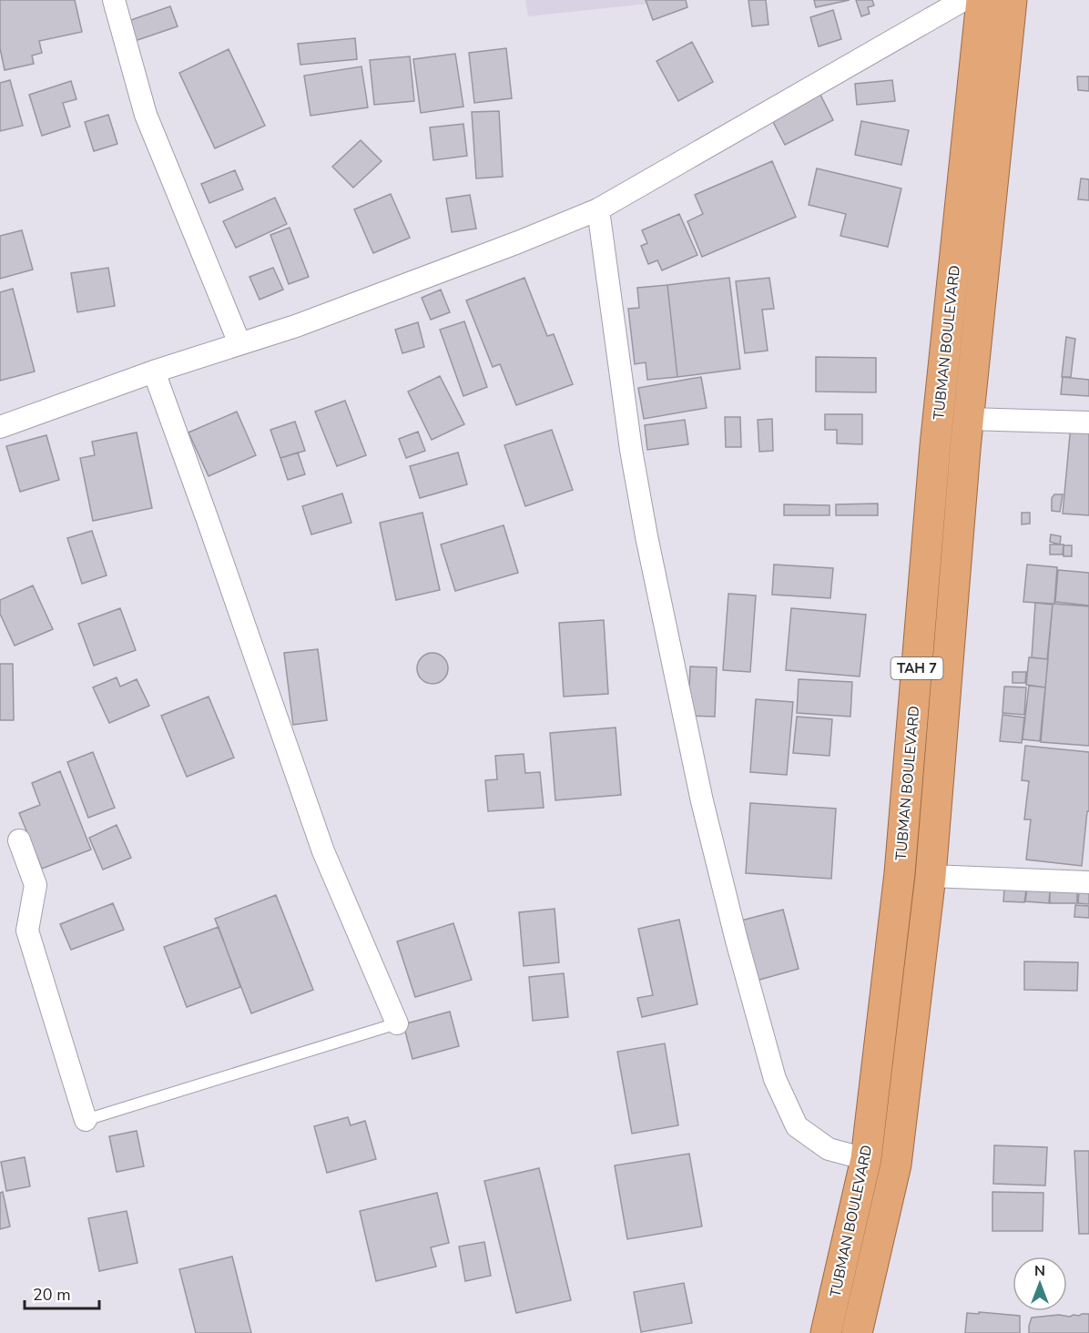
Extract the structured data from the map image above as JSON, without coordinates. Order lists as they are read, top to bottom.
{
  "streets": {
    "highway": ["TUBMAN BOULEVARD", "TAH 7"]
  },
  "scale_bar": "20 m",
  "north": "top"
}
